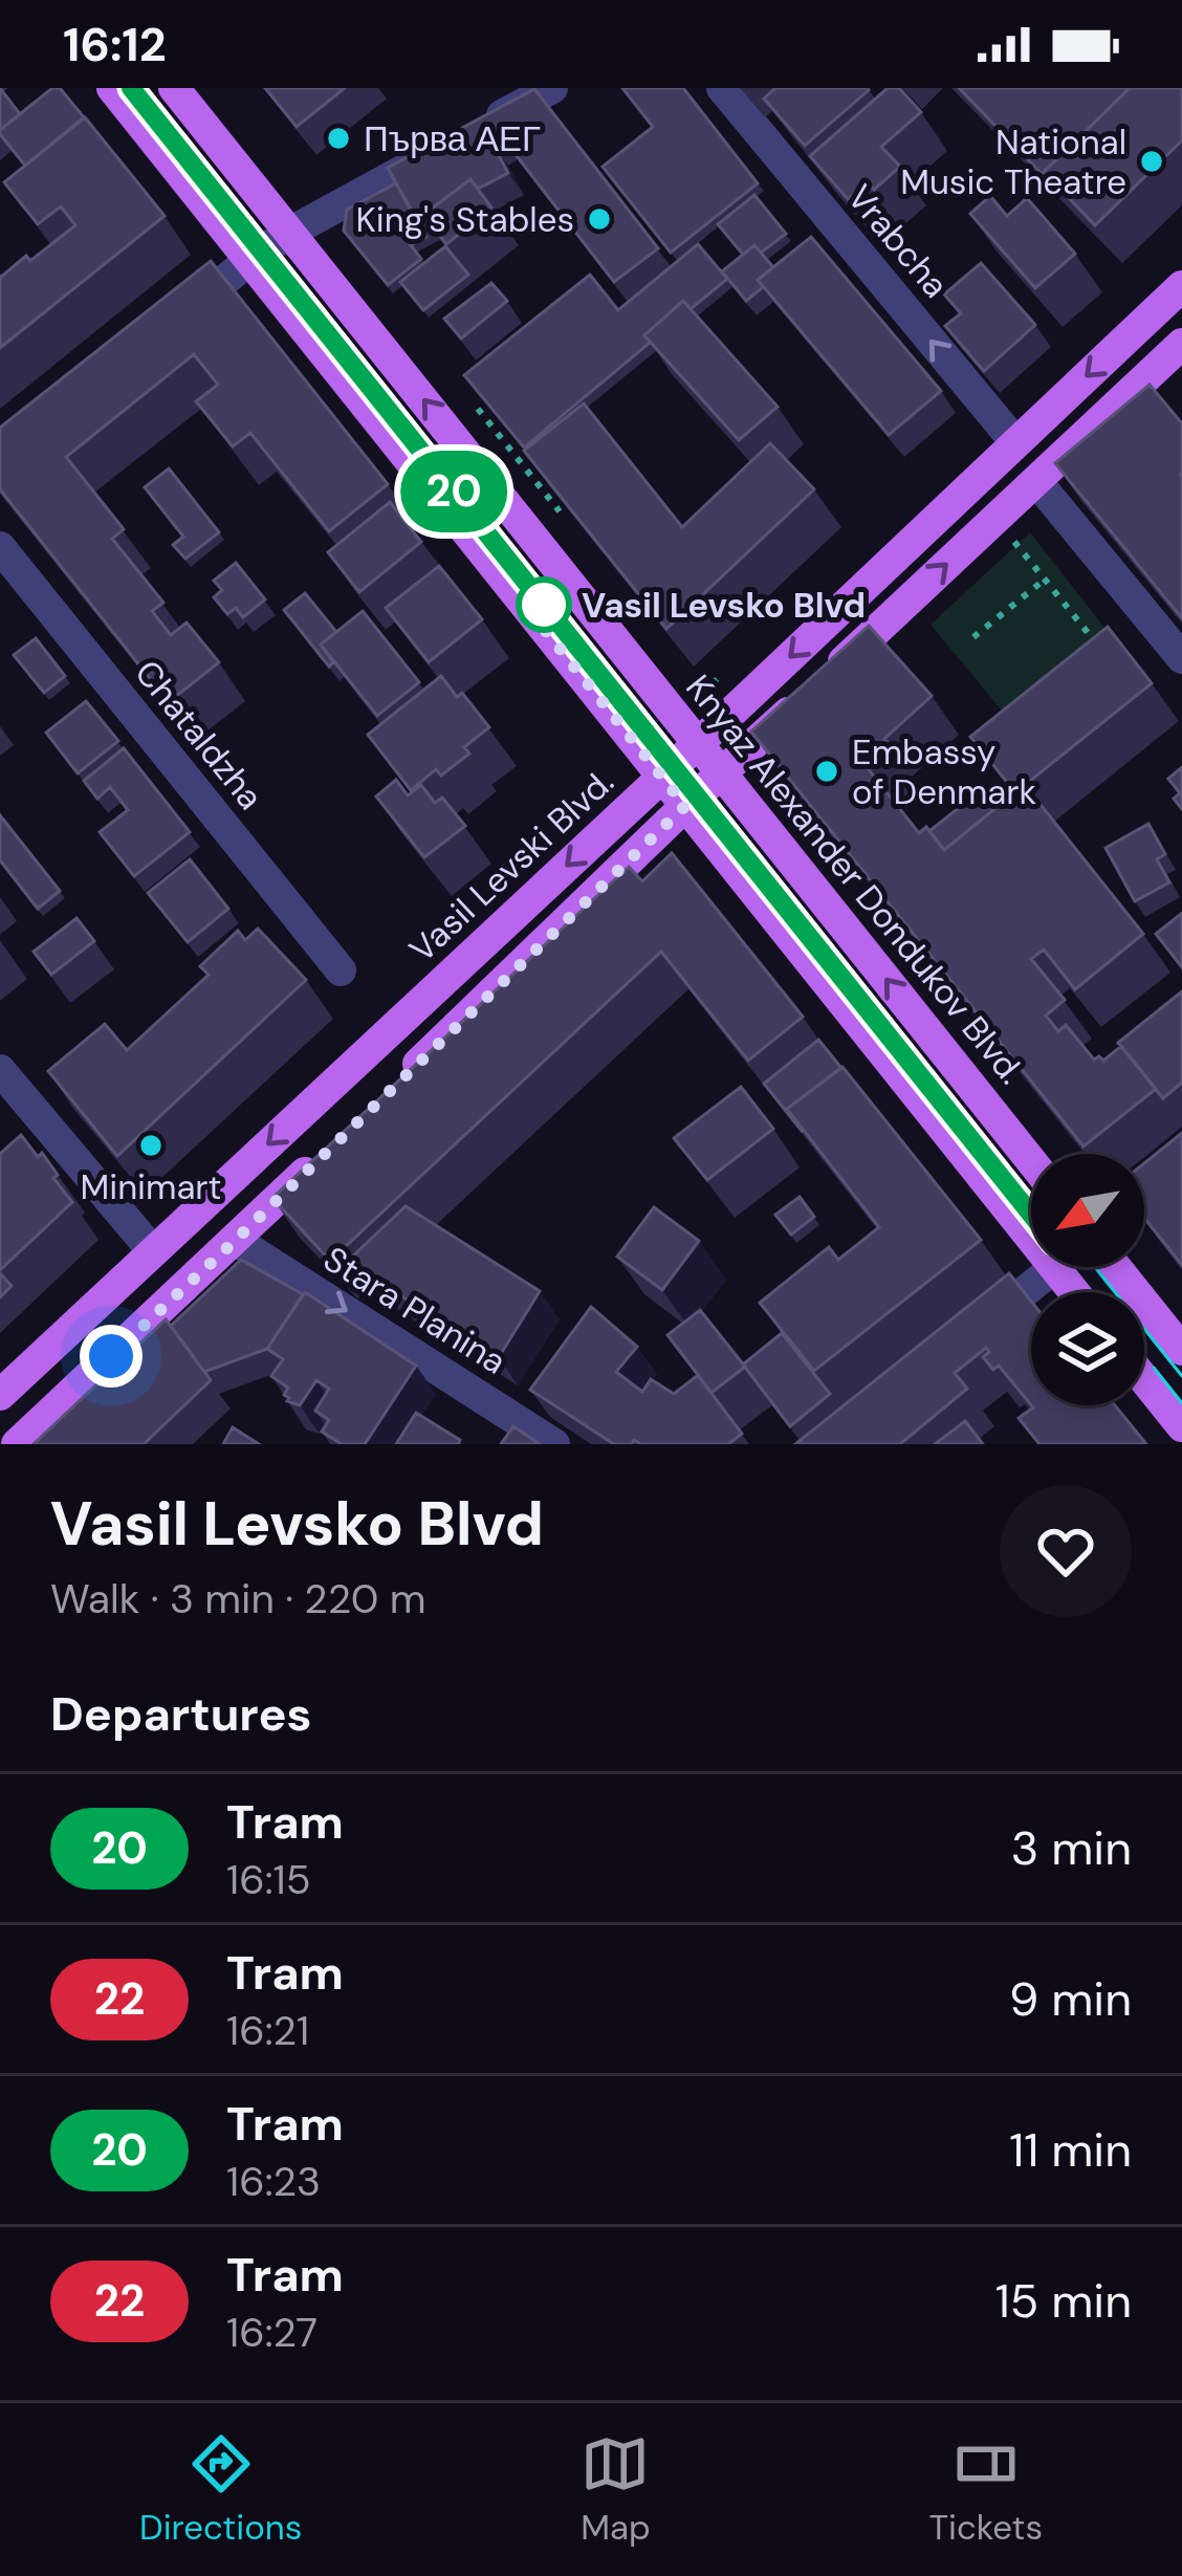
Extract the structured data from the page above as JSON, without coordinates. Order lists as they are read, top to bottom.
{
  "streets": {
    "main road": ["Vasil Levski Blvd.", "Knyaz Alexander Dondukov Blvd."],
    "street": ["Vrabcha", "Chataldzha", "Stara Planina"]
  },
  "crossings": [
    ["Vrabcha", "Vasil Levski Blvd."],
    ["Vasil Levski Blvd.", "Knyaz Alexander Dondukov Blvd."]
  ],
  "one_way": ["Vrabcha", "Stara Planina"],
  "places": [
    "Първа АЕГ",
    "National Music Theatre",
    "King's Stables",
    "Vasil Levsko Blvd",
    "Embassy of Denmark",
    "Minimart"
  ],
  "lines": ["tram line 20"],
  "north": "bottom left",
  "page": {
    "status": "16:12",
    "on_map": "20",
    "heading": [
      ["Vasil Levsko Blvd", "Walk · 3 min · 220 m"],
      "Departures"
    ],
    "list": [
      {
        "mark": "20",
        "name": "Tram",
        "note": "16:15",
        "value": "3 min"
      },
      {
        "mark": "22",
        "name": "Tram",
        "note": "16:21",
        "value": "9 min"
      },
      {
        "mark": "20",
        "name": "Tram",
        "note": "16:23",
        "value": "11 min"
      },
      {
        "mark": "22",
        "name": "Tram",
        "note": "16:27",
        "value": "15 min"
      }
    ],
    "tabs": ["Directions", "Map", "Tickets"]
  }
}
